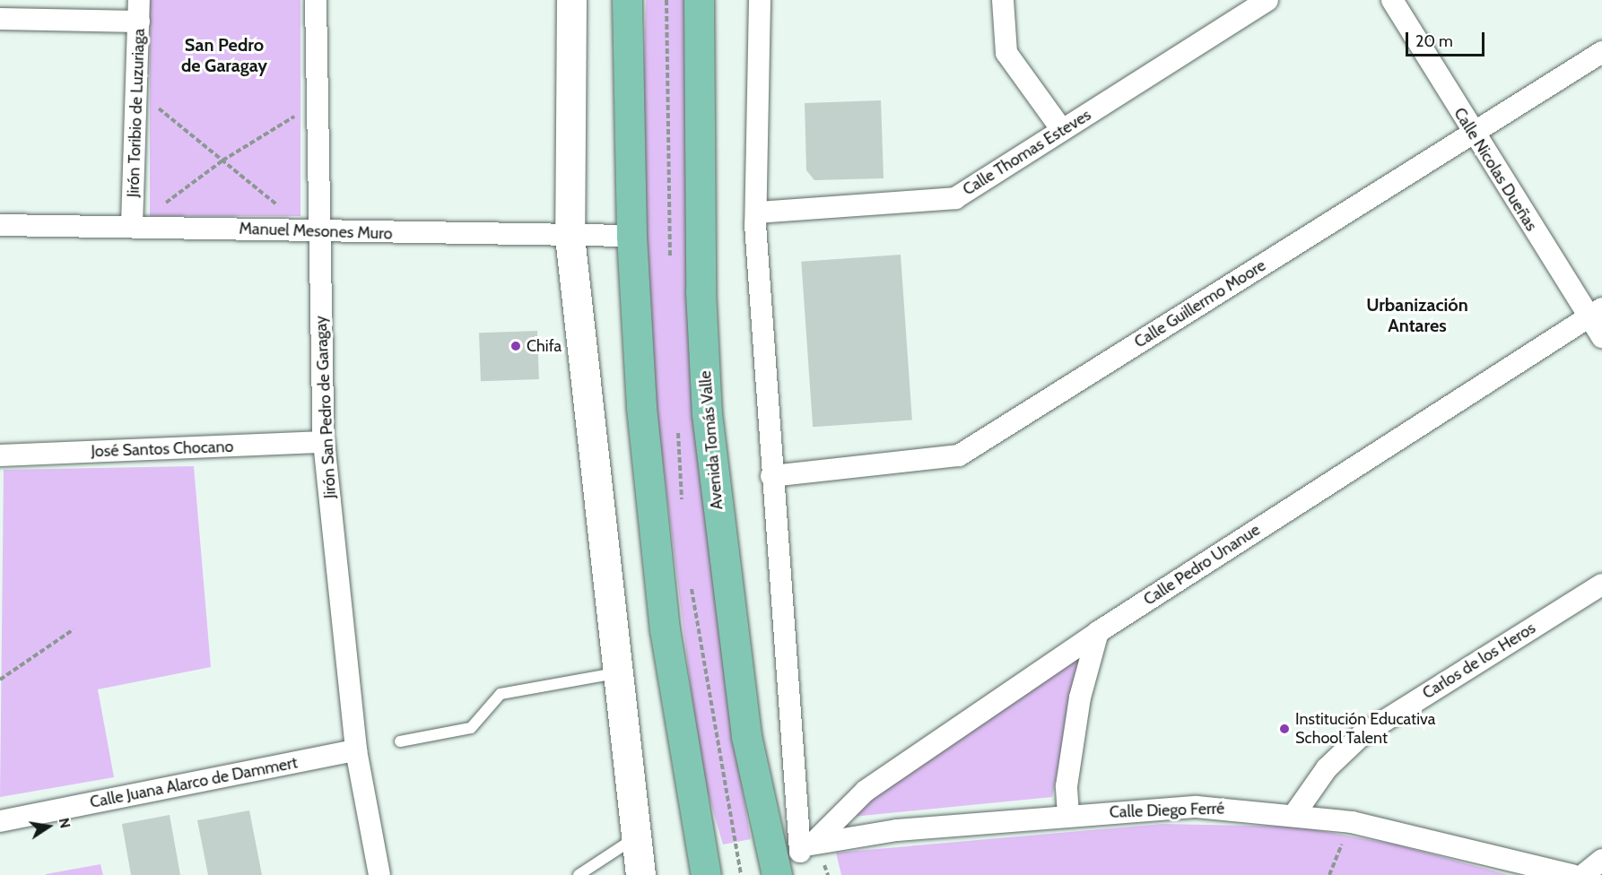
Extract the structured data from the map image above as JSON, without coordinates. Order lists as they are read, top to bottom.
{
  "streets": {
    "main road": ["Avenida Tomás Valle"],
    "street": [
      "Jirón Toribio de Luzuriaga",
      "Calle Thomas Esteves",
      "Calle Nicolas Dueñas",
      "Manuel Mesones Muro",
      "Calle Guillermo Moore",
      "Jirón San Pedro de Garagay",
      "José Santos Chocano",
      "Calle Pedro Unanue",
      "Carlos de los Heros",
      "Calle Juana Alarco de Dammert",
      "Calle Diego Ferré"
    ]
  },
  "crossings": [
    ["Jirón Toribio de Luzuriaga", "Manuel Mesones Muro"],
    ["Calle Nicolas Dueñas", "Calle Guillermo Moore"],
    ["Calle Nicolas Dueñas", "Calle Pedro Unanue"],
    ["Manuel Mesones Muro", "Jirón San Pedro de Garagay"],
    ["Jirón San Pedro de Garagay", "José Santos Chocano"],
    ["Jirón San Pedro de Garagay", "Calle Juana Alarco de Dammert"],
    ["Avenida Tomás Valle", "Calle Diego Ferré"],
    ["Calle Pedro Unanue", "Calle Diego Ferré"],
    ["Carlos de los Heros", "Calle Diego Ferré"]
  ],
  "districts": ["San Pedro de Garagay", "Urbanización Antares"],
  "places": ["Chifa", "Institución Educativa School Talent"],
  "scale_bar": "20 m",
  "north": "right"
}
